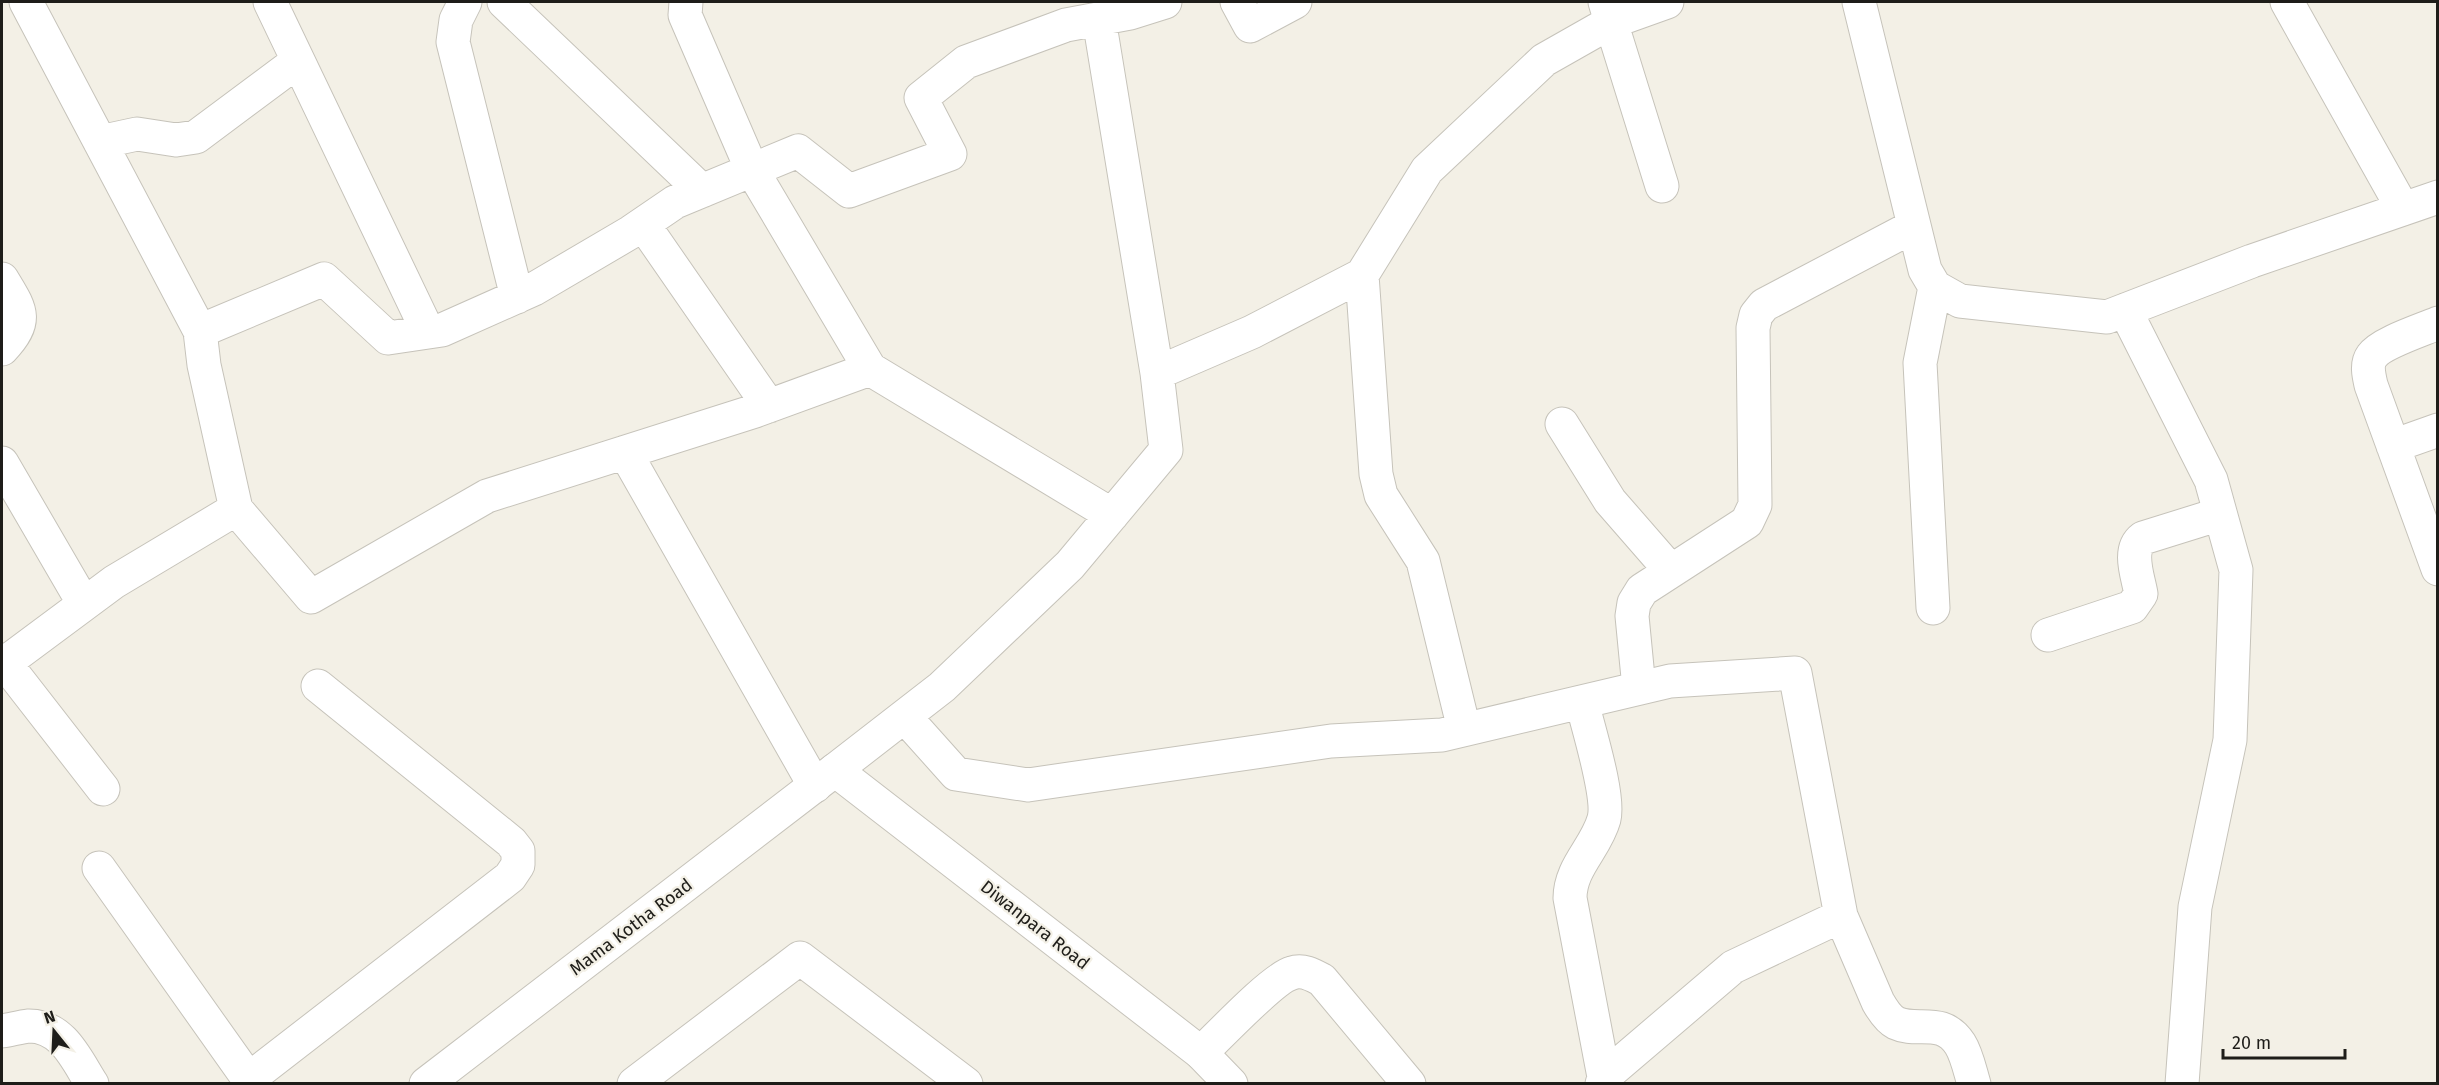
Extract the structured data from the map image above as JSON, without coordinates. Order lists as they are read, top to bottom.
{
  "streets": {
    "street": ["Diwanpara Road", "Mama Kotha Road"]
  },
  "crossings": [
    ["Diwanpara Road", "Mama Kotha Road"]
  ],
  "scale_bar": "20 m",
  "north": "top"
}
